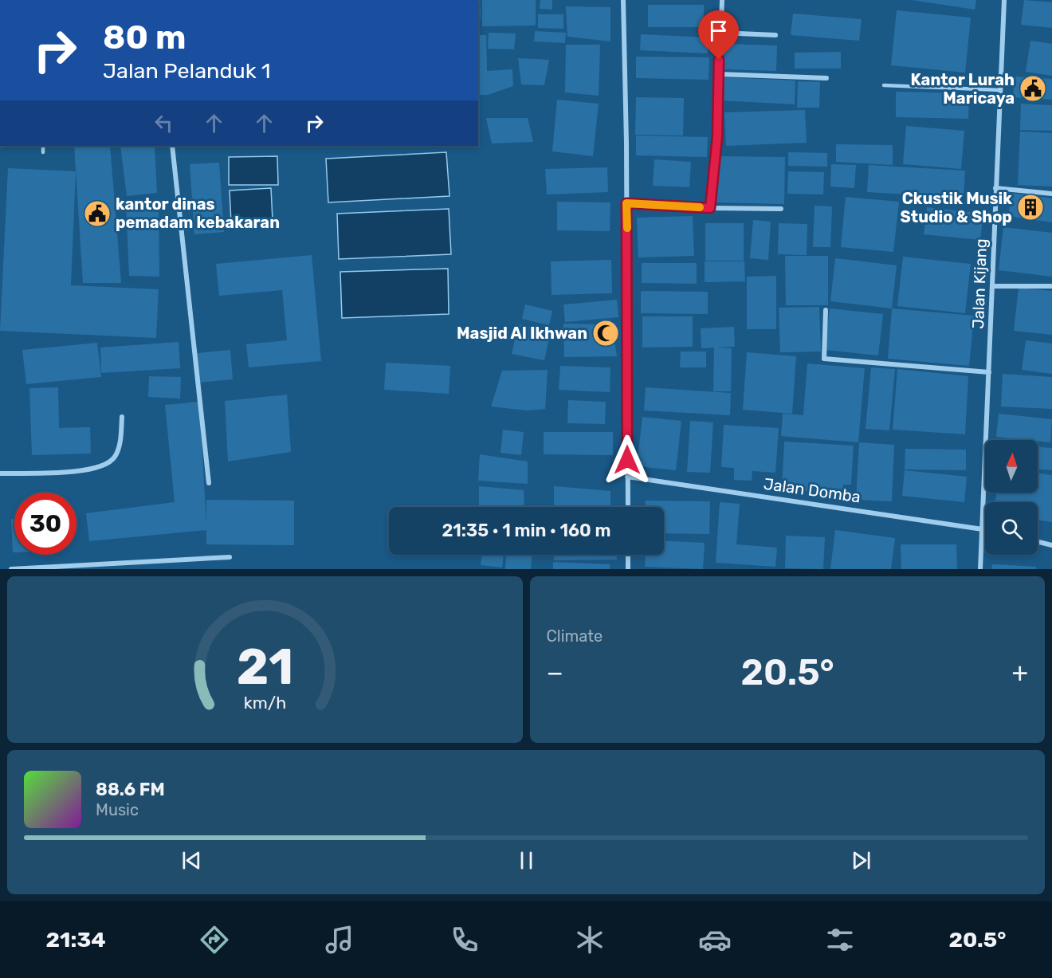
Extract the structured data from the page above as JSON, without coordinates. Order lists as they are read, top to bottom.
{
  "streets": {
    "street": ["Jalan Kijang", "Jalan Domba"]
  },
  "crossings": [
    ["Jalan Kijang", "Jalan Domba"]
  ],
  "places": {
    "public building": ["Kantor Lurah Maricaya", "kantor dinas pemadam kebakaran"],
    "building": ["Ckustik Musik Studio & Shop"],
    "mosque": ["Masjid Al Ikhwan"]
  },
  "north": "top",
  "page": {
    "turn": ["80 m", "Jalan Pelanduk 1"],
    "limit": "30",
    "trip": "21:35 · 1 min · 160 m",
    "tile": "Climate",
    "heat": ["−", "20.5°", "+"],
    "song": ["88.6 FM", "Music"],
    "tabs": ["21:34", "20.5°"],
    "gauge": ["21", "km/h"]
  }
}
